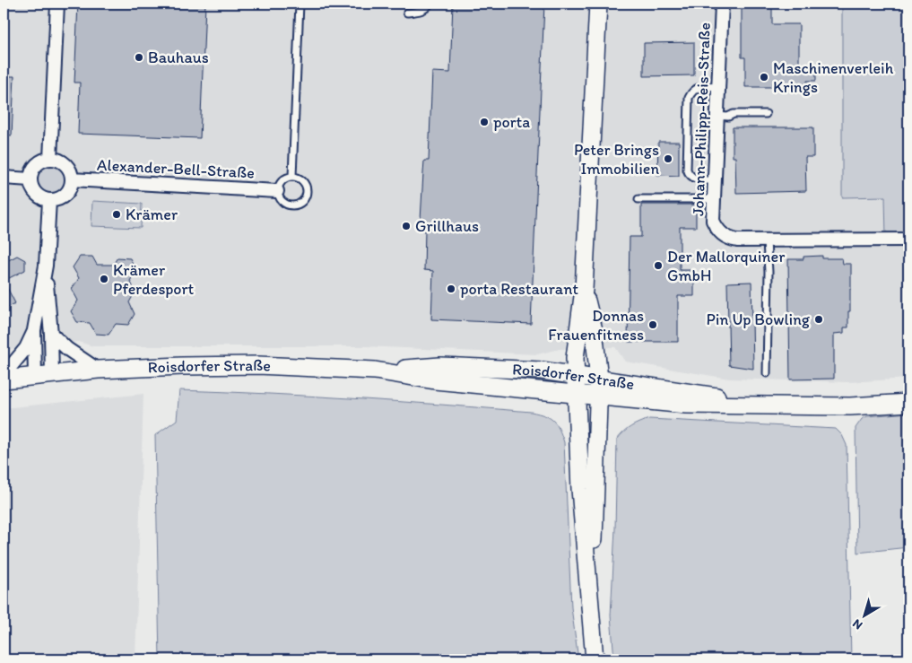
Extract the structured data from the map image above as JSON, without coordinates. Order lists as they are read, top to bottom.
{
  "streets": {
    "main road": ["Roisdorfer Straße"],
    "street": ["Johann-Philipp-Reis-Straße", "Alexander-Bell-Straße"]
  },
  "places": [
    "Bauhaus",
    "Maschinenverleih Krings",
    "porta",
    "Peter Brings Immobilien",
    "Krämer",
    "Grillhaus",
    "Der Mallorquiner GmbH",
    "Krämer Pferdesport",
    "porta Restaurant",
    "Pin Up Bowling",
    "Donnas Frauenfitness"
  ],
  "north": "bottom left"
}
